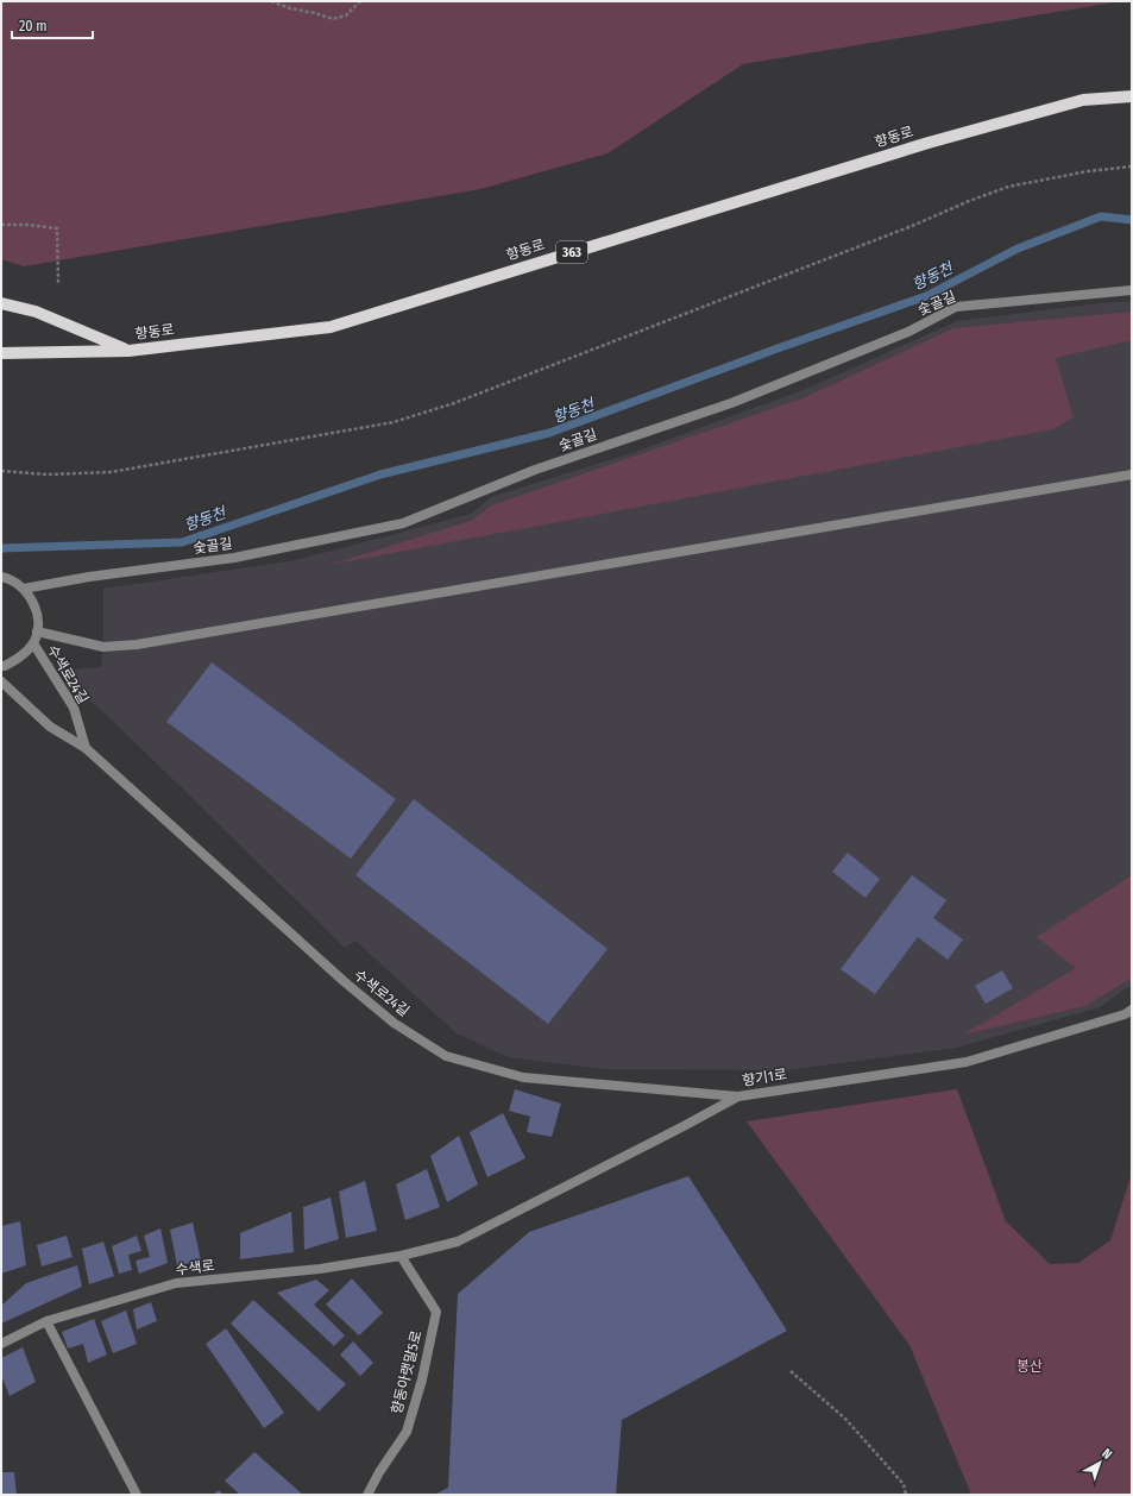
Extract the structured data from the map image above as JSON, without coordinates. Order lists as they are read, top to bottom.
{
  "streets": {
    "main road": ["향동로", "363"],
    "street": [
      "숯골길",
      "수색로24길",
      "향기1로",
      "수색로",
      "향동아랫말5로"
    ]
  },
  "crossings": [
    ["숯골길", "수색로24길"],
    ["수색로24길", "향기1로"],
    ["향기1로", "수색로"],
    ["향기1로", "향동아랫말5로"],
    ["수색로", "향동아랫말5로"]
  ],
  "water": ["향동천"],
  "parks": ["봉산"],
  "scale_bar": "20 m",
  "north": "top right"
}
